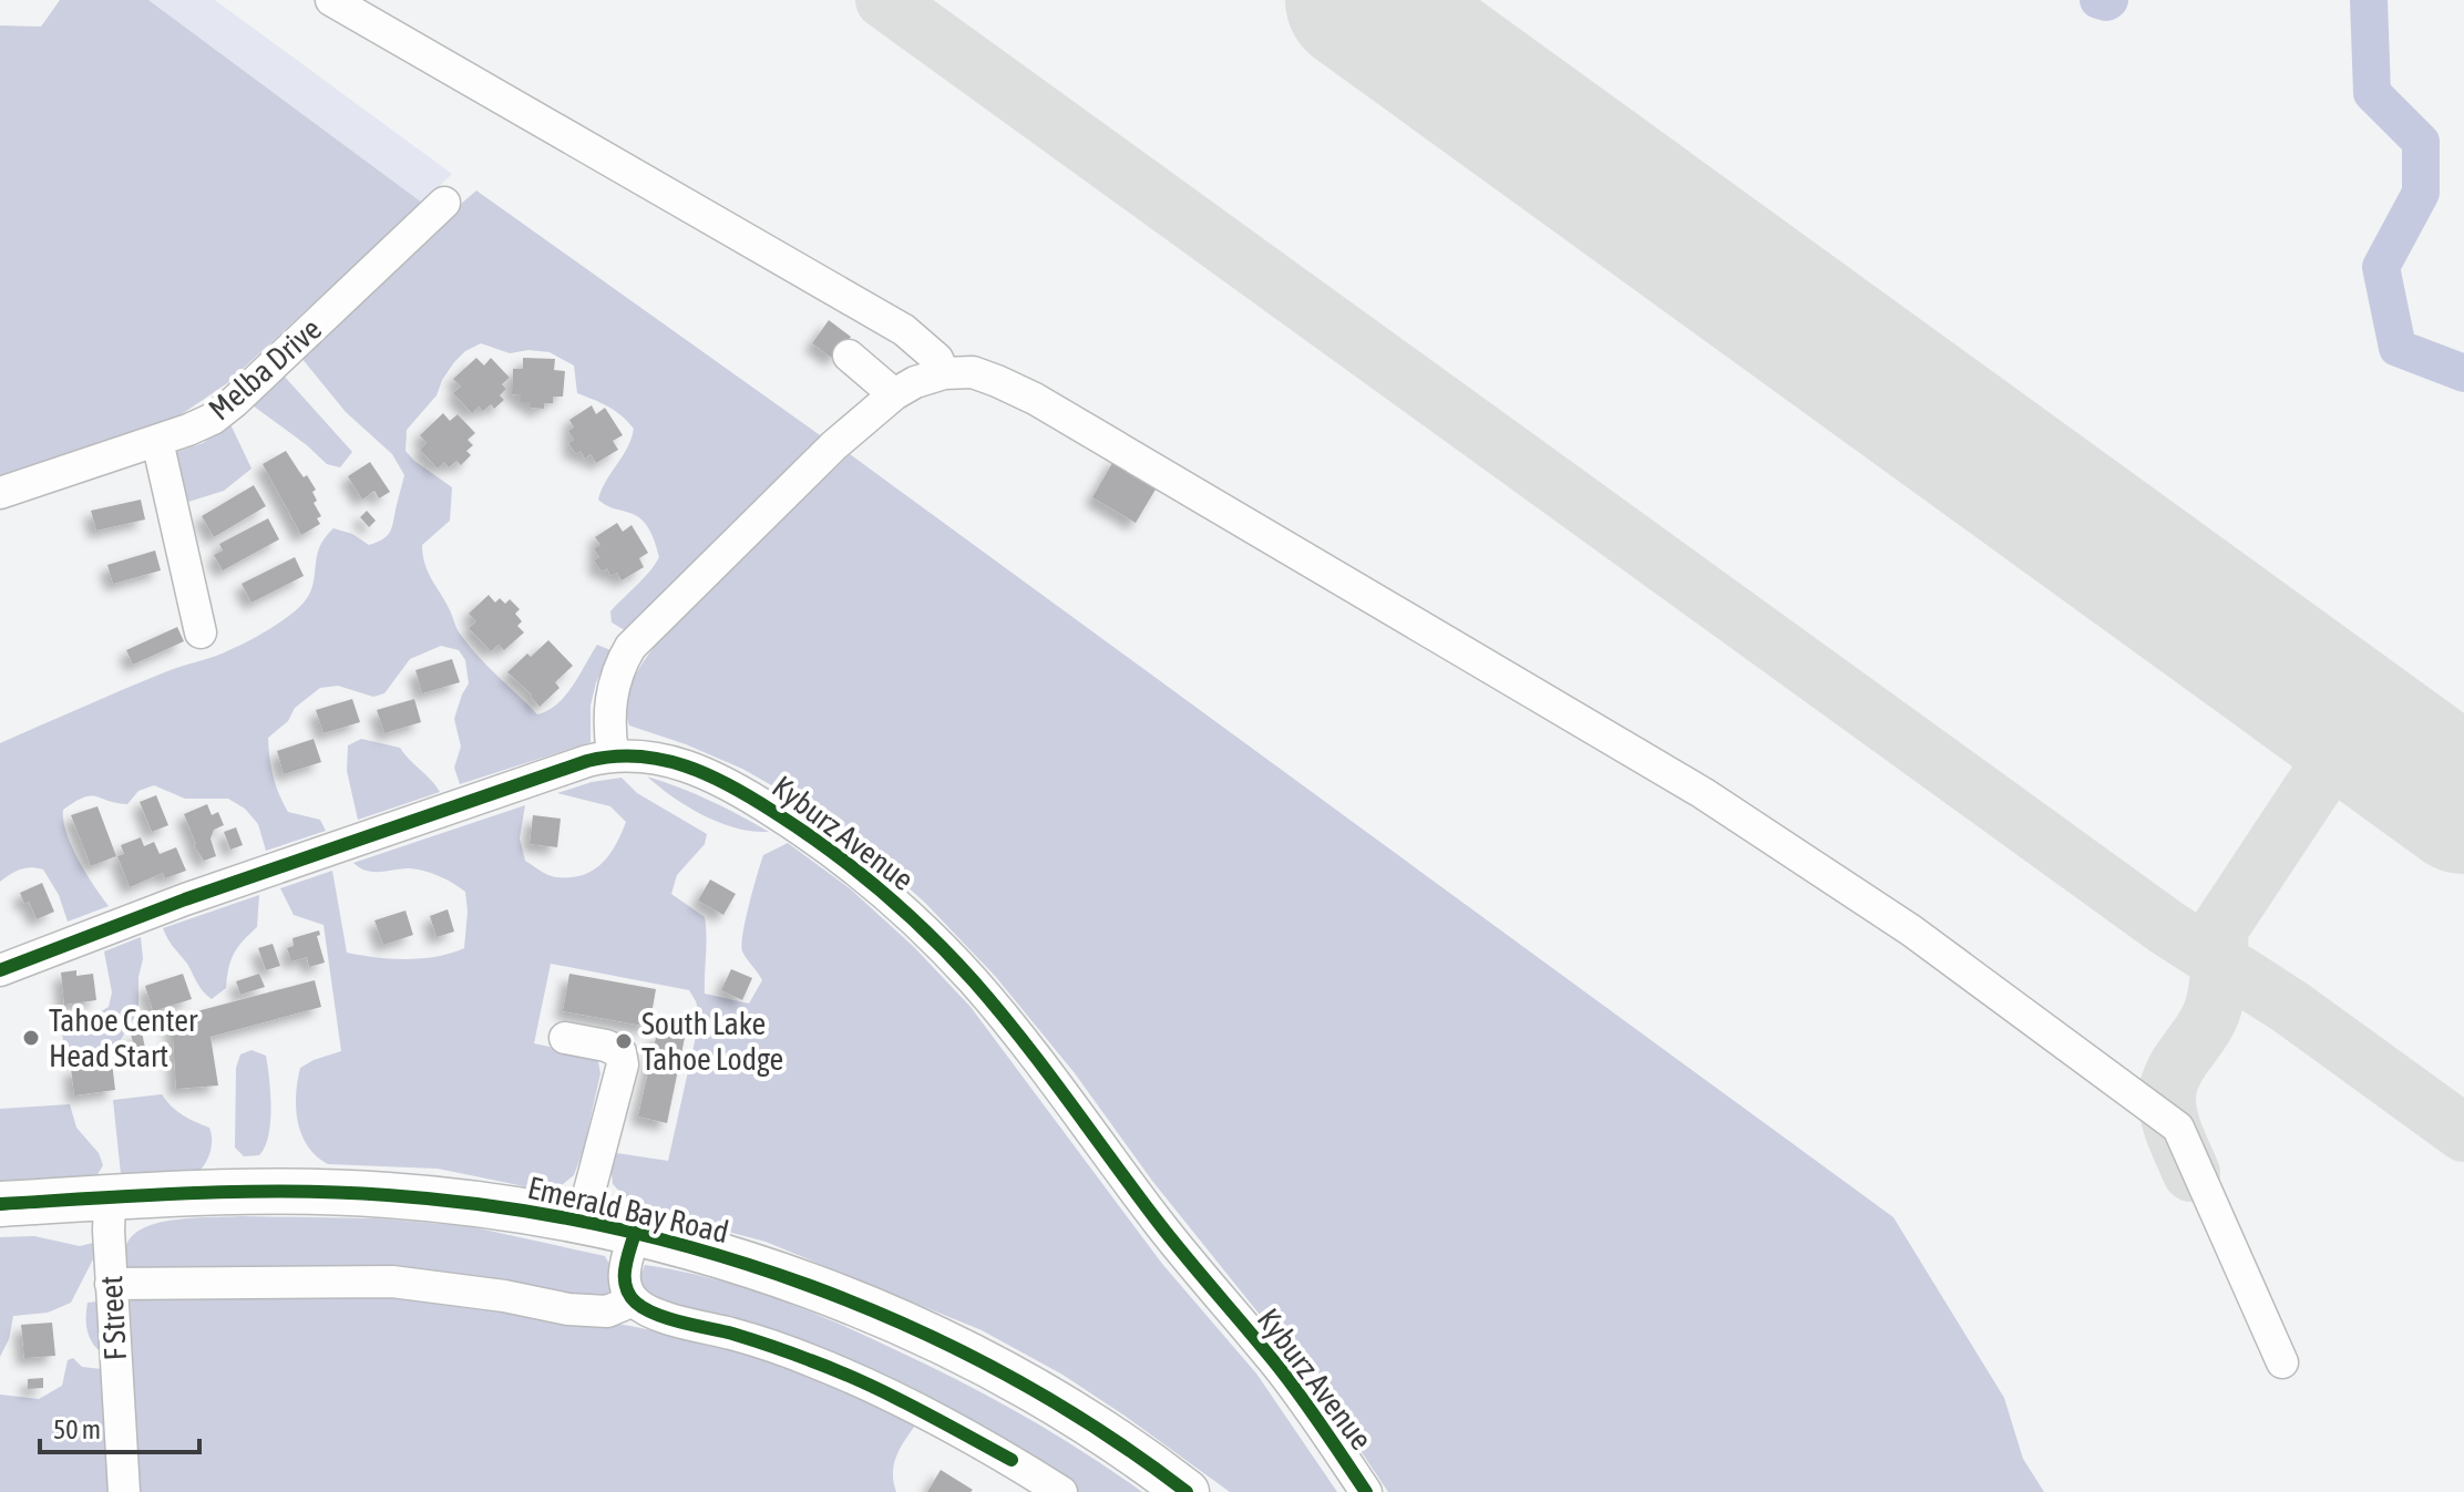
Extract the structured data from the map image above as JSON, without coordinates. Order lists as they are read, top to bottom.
{
  "streets": {
    "highway": ["Emerald Bay Road"],
    "street": ["Melba Drive", "Kyburz Avenue", "F Street"]
  },
  "crossings": [
    ["Emerald Bay Road", "F Street"]
  ],
  "places": ["Tahoe Center Head Start", "South Lake Tahoe Lodge"],
  "scale_bar": "50 m"
}
